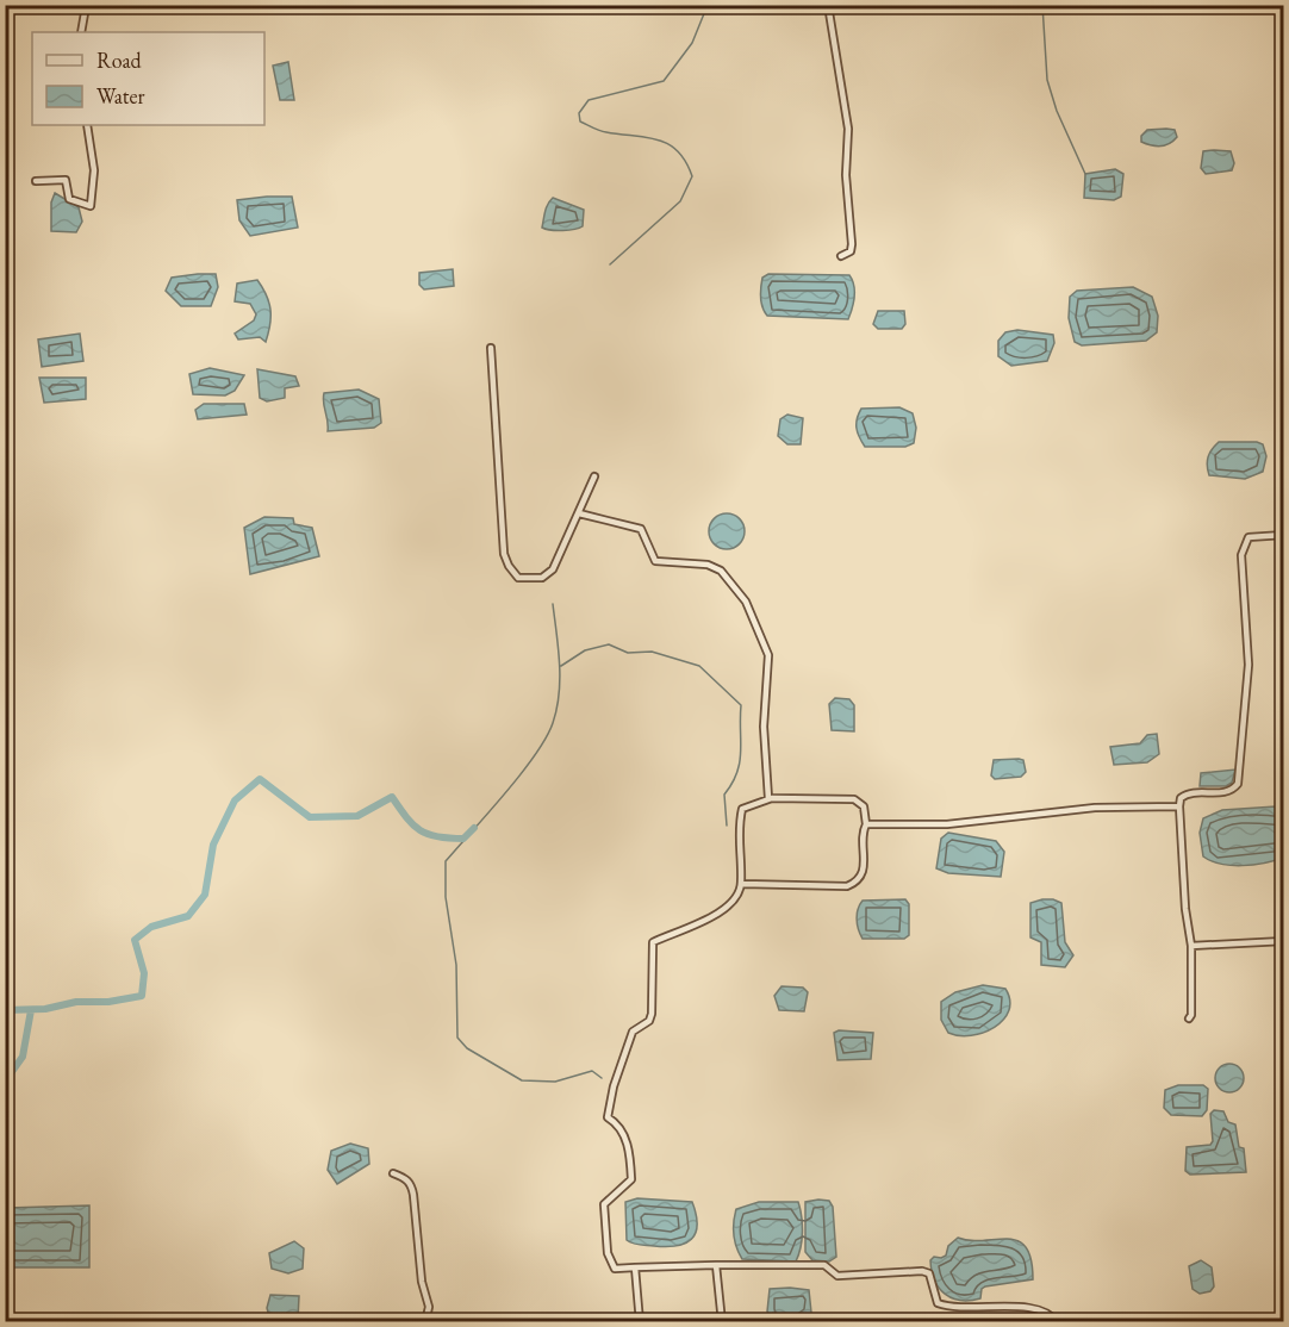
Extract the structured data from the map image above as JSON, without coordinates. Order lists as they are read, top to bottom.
{
  "legend": ["Road", "Water"]
}
